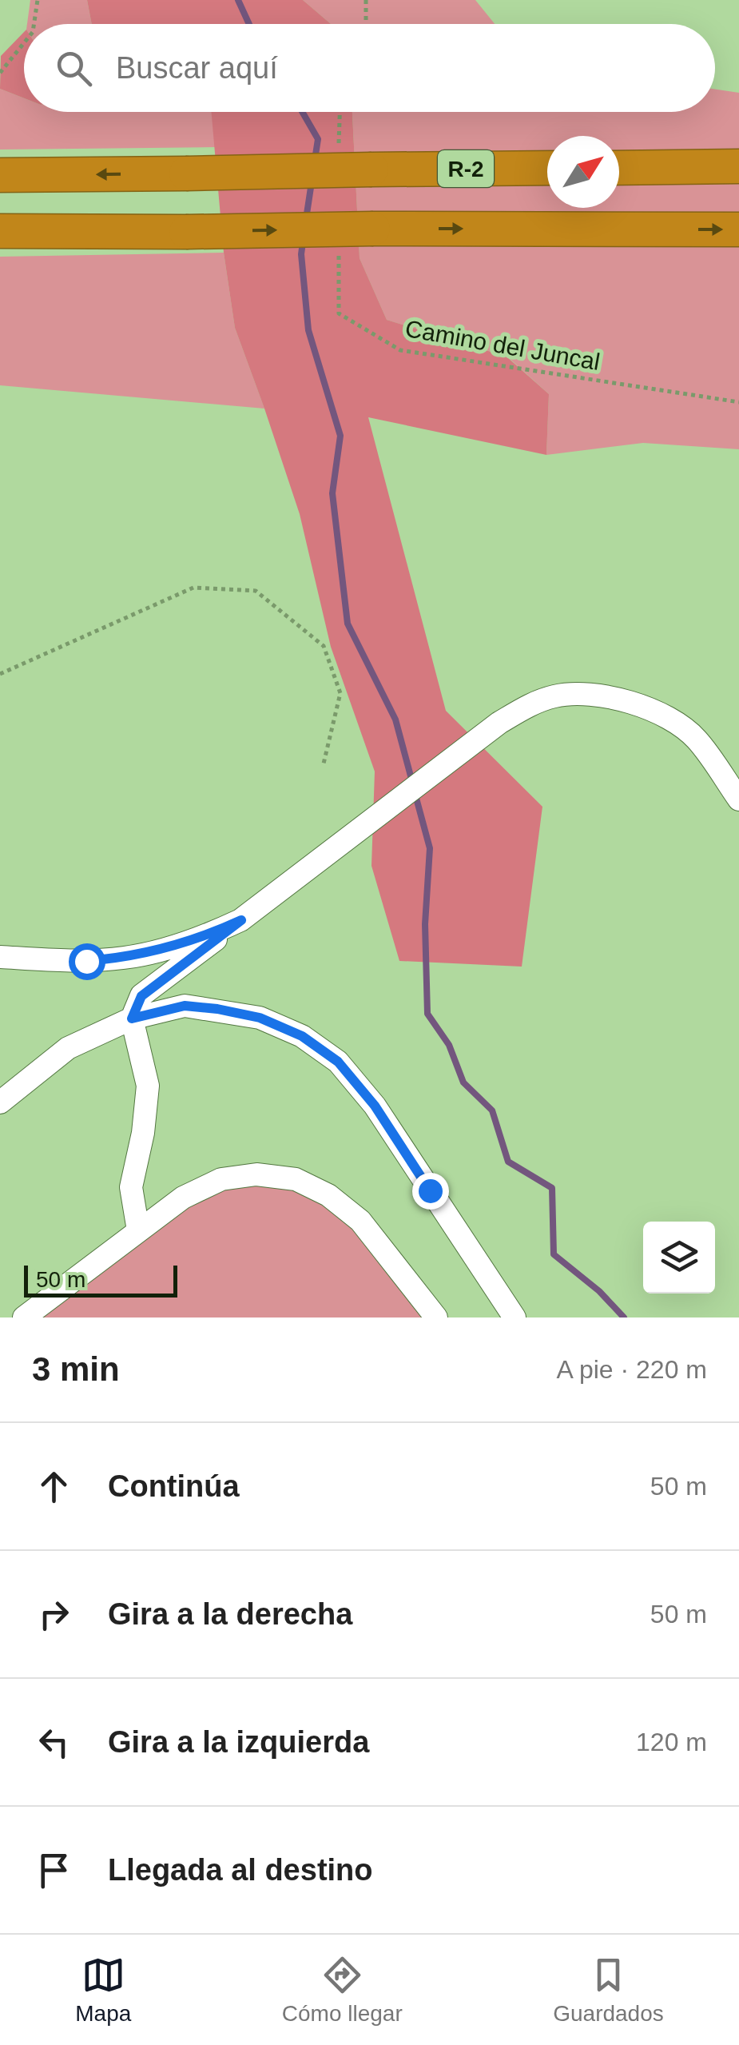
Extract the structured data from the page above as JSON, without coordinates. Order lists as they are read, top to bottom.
{
  "streets": {
    "highway": ["R-2"],
    "path": ["Camino del Juncal"]
  },
  "scale_bar": "50 m",
  "north": "top right",
  "page": {
    "search": "Buscar aquí",
    "scale": "50 m",
    "heading": ["3 min", "A pie · 220 m"],
    "list": [
      ["Continúa", "50 m"],
      ["Gira a la derecha", "50 m"],
      ["Gira a la izquierda", "120 m"],
      "Llegada al destino"
    ],
    "nav": ["Mapa", "Cómo llegar", "Guardados"]
  }
}
